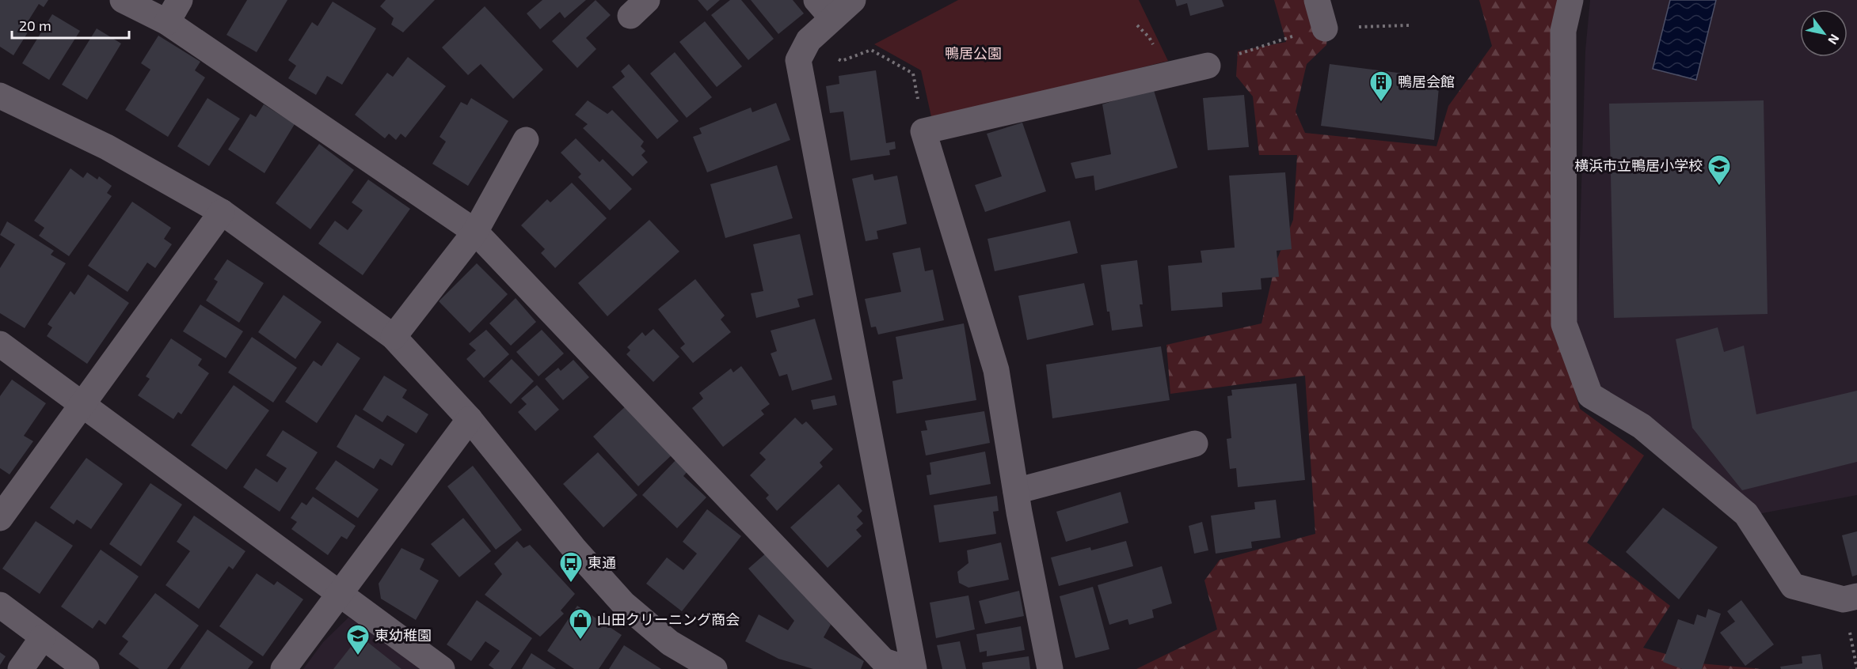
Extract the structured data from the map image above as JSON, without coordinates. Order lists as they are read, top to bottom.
{
  "parks": ["鴨居公園"],
  "places": {
    "building": ["鴨居会館"],
    "school or university": ["横浜市立鴨居小学校", "東幼稚園"],
    "bus stop": ["東通"],
    "shop": ["山田クリーニング商会"]
  },
  "scale_bar": "20 m",
  "north": "bottom right"
}
